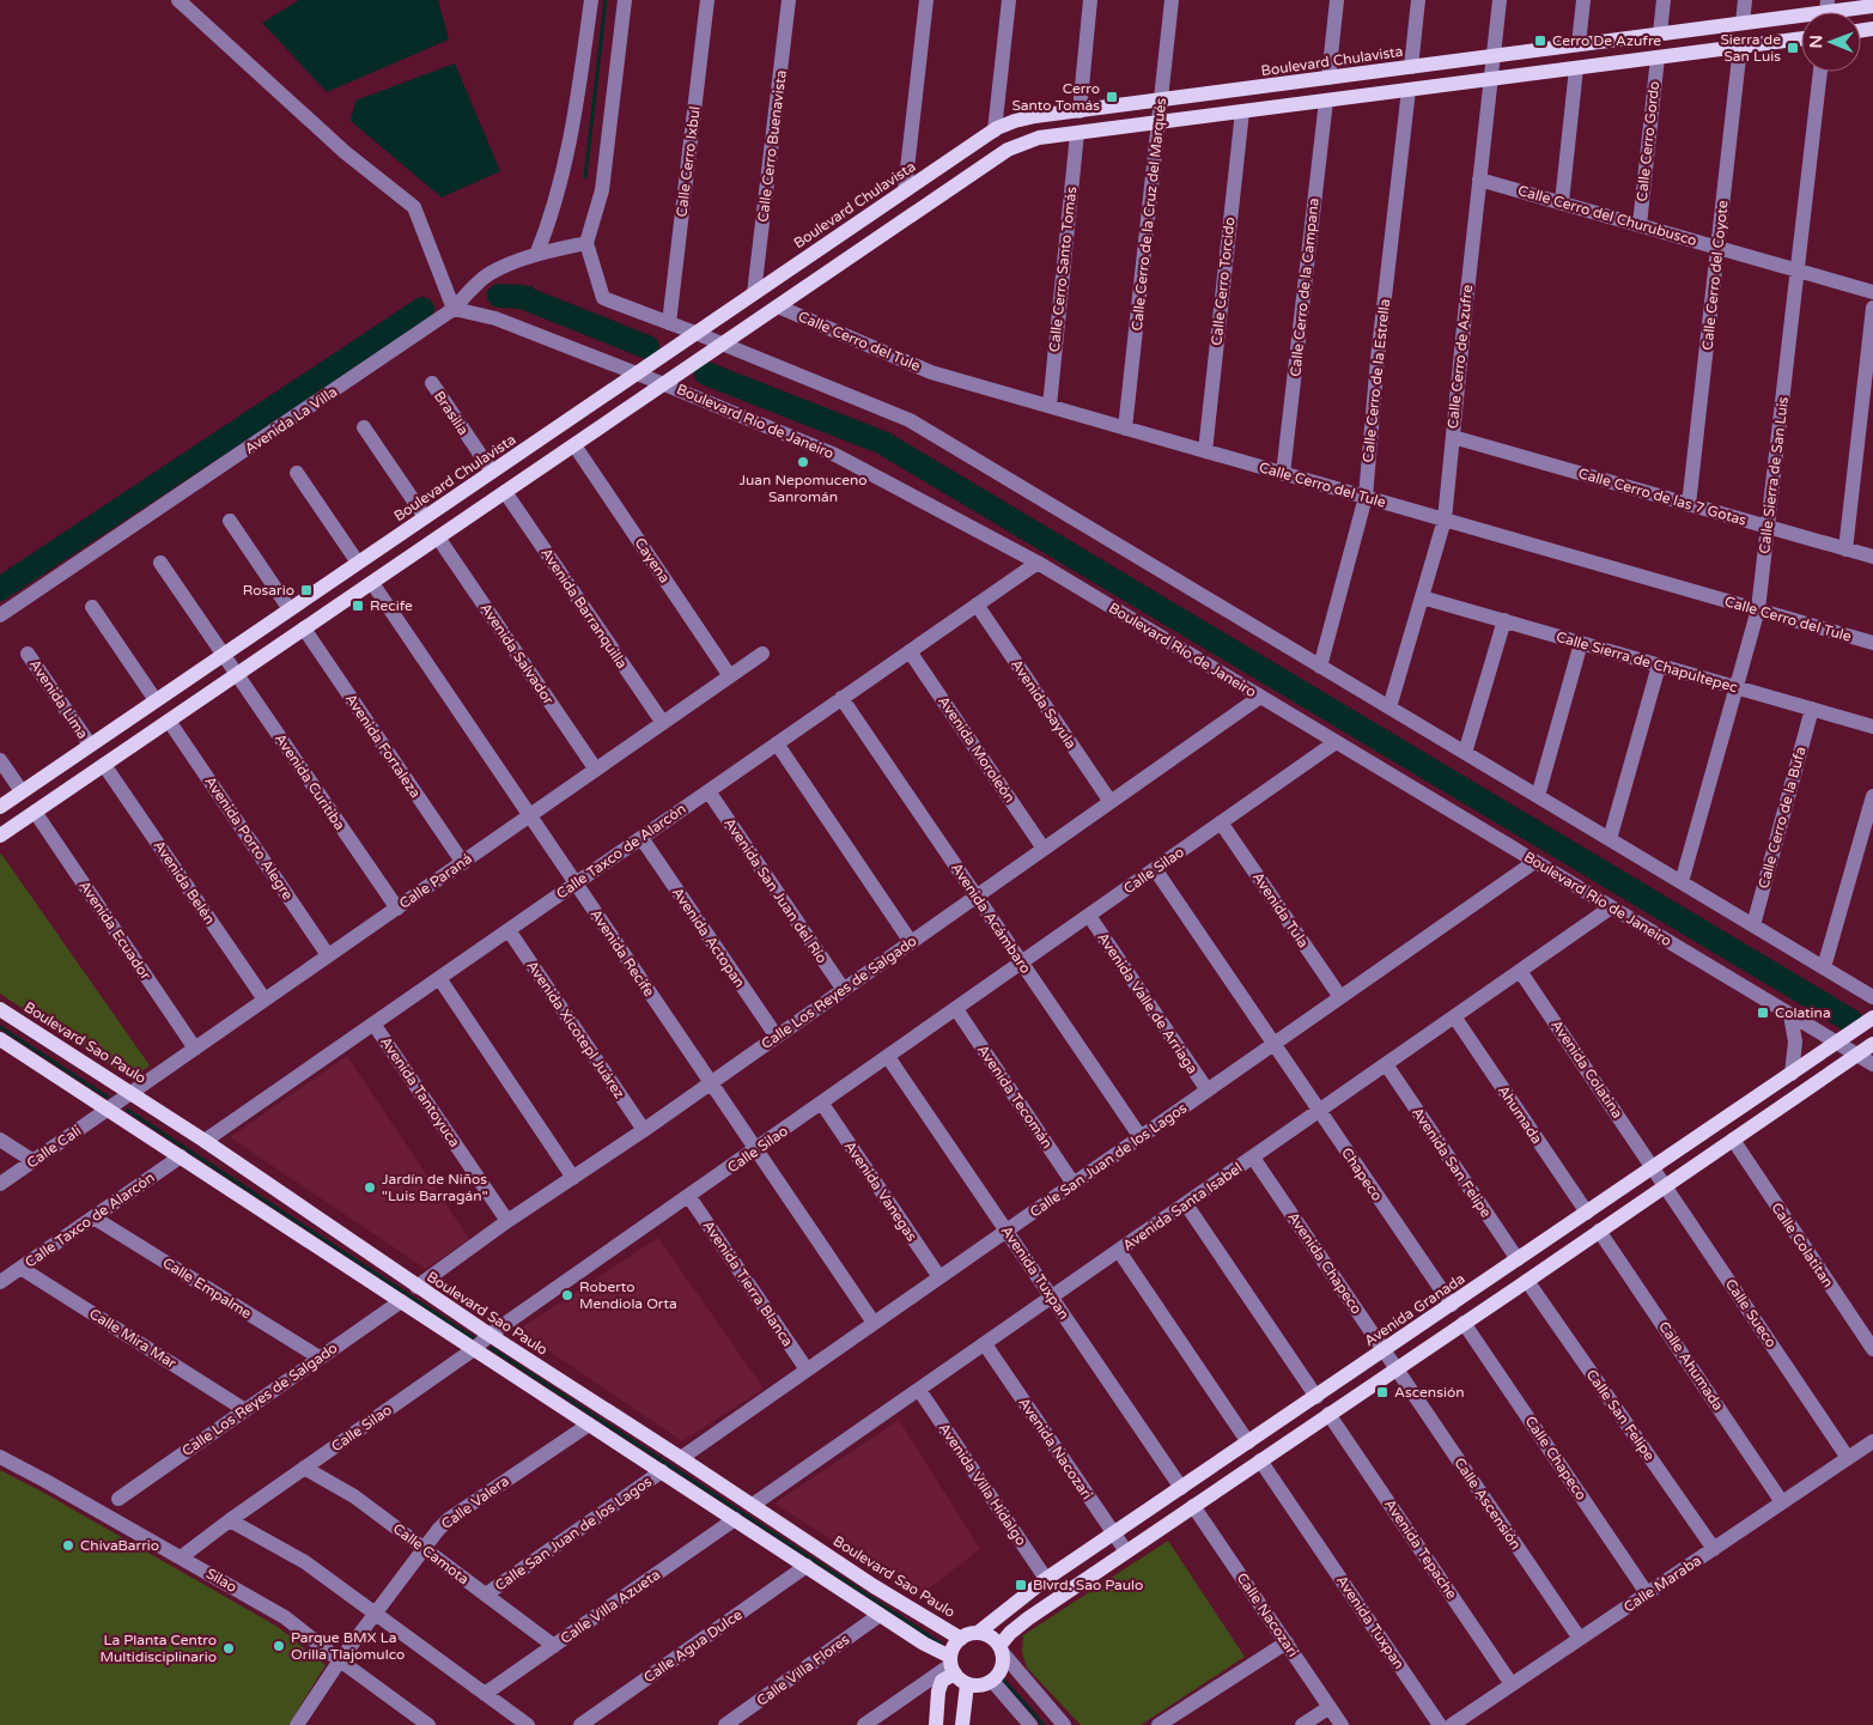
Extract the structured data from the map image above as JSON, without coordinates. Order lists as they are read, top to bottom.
{
  "streets": {
    "main road": ["Boulevard Chulavista", "Boulevard Sao Paulo", "Avenida Granada"],
    "street": [
      "Calle Cerro Gordo",
      "Calle Cerro Buenavista",
      "Calle Cerro Ixbul",
      "Calle Cerro de la Cruz del Marqués",
      "Calle Cerro del Churubusco",
      "Calle Cerro Santo Tomás",
      "Calle Cerro del Coyote",
      "Calle Cerro Torcido",
      "Calle Cerro de la Campana",
      "Calle Cerro del Tule",
      "Calle Cerro de Azufre",
      "Calle Cerro de la Estrella",
      "Brasilia",
      "Avenida La Villa",
      "Boulevard Río de Janeiro",
      "Calle Sierra de San Luis",
      "Calle Cerro de las 7 Gotas",
      "Cayena",
      "Avenida Barranquilla",
      "Avenida Salvador",
      "Calle Sierra de Chapultepec",
      "Avenida Lima",
      "Avenida Sayula",
      "Avenida Fortaleza",
      "Avenida Moroleón",
      "Avenida Curitiba",
      "Calle Cerro de la Bufa",
      "Avenida Porto Alegre",
      "Calle Taxco de Alarcón",
      "Calle Silao",
      "Calle Paraná",
      "Avenida Belén",
      "Avenida San Juan del Río",
      "Avenida Tula",
      "Avenida Acámbaro",
      "Avenida Ecuador",
      "Avenida Actopan",
      "Avenida Recife",
      "Calle Los Reyes de Salgado",
      "Avenida Valle de Arriaga",
      "Avenida Xicotepl Juárez",
      "Avenida Colatina",
      "Avenida Tantoyuca",
      "Avenida Tecomán",
      "Ahumada",
      "Calle Cali",
      "Calle San Juan de los Lagos",
      "Avenida San Felipe",
      "Chapeco",
      "Avenida Vanegas",
      "Avenida Santa Isabel",
      "Calle Colatitan",
      "Avenida Chapeco",
      "Avenida Tuxpan",
      "Avenida Tierra Blanca",
      "Calle Empalme",
      "Calle Sueco",
      "Calle Mira Mar",
      "Calle Ahumada",
      "Calle San Felipe",
      "Avenida Nacozari",
      "Calle Chapeco",
      "Avenida Villa Hidalgo",
      "Calle Valera",
      "Calle Ascensión",
      "Avenida Tepache",
      "Calle Camota",
      "Silao",
      "Calle Maraba",
      "Calle Villa Azueta",
      "Calle Nacozari",
      "Calle Agua Dulce",
      "Calle Villa Flores"
    ]
  },
  "crossings": [
    ["Boulevard Chulavista", "Calle Cerro Buenavista"],
    ["Boulevard Chulavista", "Calle Cerro de la Cruz del Marqués"],
    ["Boulevard Chulavista", "Calle Cerro de Azufre"],
    ["Boulevard Chulavista", "Brasilia"],
    ["Boulevard Chulavista", "Boulevard Río de Janeiro"],
    ["Boulevard Chulavista", "Avenida Lima"],
    ["Boulevard Chulavista", "Avenida Curitiba"],
    ["Calle Cerro Gordo", "Calle Cerro del Churubusco"],
    ["Calle Cerro de la Cruz del Marqués", "Calle Cerro del Tule"],
    ["Calle Cerro del Churubusco", "Calle Cerro del Coyote"],
    ["Calle Cerro del Churubusco", "Calle Cerro de Azufre"],
    ["Calle Cerro del Churubusco", "Calle Sierra de San Luis"],
    ["Calle Cerro Santo Tomás", "Calle Cerro del Tule"],
    ["Calle Cerro del Coyote", "Calle Cerro de las 7 Gotas"],
    ["Calle Cerro Torcido", "Calle Cerro del Tule"],
    ["Calle Cerro de la Campana", "Calle Cerro del Tule"],
    ["Calle Cerro del Tule", "Calle Cerro de Azufre"],
    ["Calle Cerro del Tule", "Calle Cerro de la Estrella"],
    ["Calle Cerro del Tule", "Calle Sierra de San Luis"],
    ["Calle Cerro de Azufre", "Calle Cerro de las 7 Gotas"],
    ["Calle Cerro de Azufre", "Calle Sierra de Chapultepec"],
    ["Avenida La Villa", "Boulevard Río de Janeiro"],
    ["Boulevard Río de Janeiro", "Calle Taxco de Alarcón"],
    ["Boulevard Río de Janeiro", "Calle Silao"],
    ["Boulevard Río de Janeiro", "Calle Los Reyes de Salgado"],
    ["Boulevard Río de Janeiro", "Calle San Juan de los Lagos"],
    ["Boulevard Río de Janeiro", "Avenida Santa Isabel"],
    ["Boulevard Río de Janeiro", "Avenida Granada"],
    ["Calle Sierra de San Luis", "Calle Cerro de las 7 Gotas"],
    ["Calle Sierra de San Luis", "Calle Sierra de Chapultepec"],
    ["Cayena", "Calle Paraná"],
    ["Avenida Barranquilla", "Calle Paraná"],
    ["Avenida Salvador", "Calle Paraná"],
    ["Calle Sierra de Chapultepec", "Calle Cerro de la Bufa"],
    ["Avenida Sayula", "Calle Taxco de Alarcón"],
    ["Avenida Sayula", "Calle Los Reyes de Salgado"],
    ["Avenida Fortaleza", "Calle Paraná"],
    ["Avenida Moroleón", "Calle Taxco de Alarcón"],
    ["Avenida Moroleón", "Calle Los Reyes de Salgado"],
    ["Avenida Curitiba", "Calle Paraná"],
    ["Avenida Porto Alegre", "Calle Paraná"],
    ["Calle Taxco de Alarcón", "Avenida San Juan del Río"],
    ["Calle Taxco de Alarcón", "Avenida Acámbaro"],
    ["Calle Taxco de Alarcón", "Avenida Actopan"],
    ["Calle Taxco de Alarcón", "Avenida Recife"],
    ["Calle Taxco de Alarcón", "Avenida Xicotepl Juárez"],
    ["Calle Taxco de Alarcón", "Boulevard Sao Paulo"],
    ["Calle Taxco de Alarcón", "Avenida Tantoyuca"],
    ["Calle Taxco de Alarcón", "Calle Empalme"],
    ["Calle Taxco de Alarcón", "Calle Mira Mar"],
    ["Calle Silao", "Avenida Tula"],
    ["Calle Silao", "Avenida Acámbaro"],
    ["Calle Silao", "Avenida Recife"],
    ["Calle Silao", "Avenida Valle de Arriaga"],
    ["Calle Silao", "Boulevard Sao Paulo"],
    ["Calle Silao", "Avenida Tecomán"],
    ["Calle Silao", "Avenida Vanegas"],
    ["Calle Silao", "Avenida Tuxpan"],
    ["Calle Silao", "Avenida Tierra Blanca"],
    ["Calle Silao", "Calle Camota"],
    ["Calle Silao", "Silao"],
    ["Calle Paraná", "Avenida Belén"],
    ["Calle Paraná", "Avenida Ecuador"],
    ["Calle Paraná", "Avenida Recife"],
    ["Calle Paraná", "Boulevard Sao Paulo"],
    ["Calle Paraná", "Calle Cali"],
    ["Avenida San Juan del Río", "Calle Los Reyes de Salgado"],
    ["Avenida Tula", "Calle San Juan de los Lagos"],
    ["Avenida Acámbaro", "Calle Los Reyes de Salgado"],
    ["Avenida Acámbaro", "Calle San Juan de los Lagos"],
    ["Avenida Actopan", "Calle Los Reyes de Salgado"],
    ["Avenida Recife", "Calle Los Reyes de Salgado"],
    ["Avenida Recife", "Calle San Juan de los Lagos"],
    ["Calle Los Reyes de Salgado", "Avenida Xicotepl Juárez"],
    ["Calle Los Reyes de Salgado", "Boulevard Sao Paulo"],
    ["Calle Los Reyes de Salgado", "Avenida Tantoyuca"],
    ["Calle Los Reyes de Salgado", "Calle Empalme"],
    ["Calle Los Reyes de Salgado", "Calle Mira Mar"],
    ["Avenida Valle de Arriaga", "Calle San Juan de los Lagos"],
    ["Boulevard Sao Paulo", "Calle San Juan de los Lagos"],
    ["Boulevard Sao Paulo", "Avenida Santa Isabel"],
    ["Boulevard Sao Paulo", "Avenida Granada"],
    ["Avenida Colatina", "Avenida Santa Isabel"],
    ["Avenida Colatina", "Avenida Granada"],
    ["Avenida Colatina", "Calle Sueco"],
    ["Avenida Tecomán", "Calle San Juan de los Lagos"],
    ["Ahumada", "Avenida Santa Isabel"],
    ["Ahumada", "Avenida Granada"],
    ["Calle San Juan de los Lagos", "Chapeco"],
    ["Calle San Juan de los Lagos", "Avenida Vanegas"],
    ["Calle San Juan de los Lagos", "Avenida Tuxpan"],
    ["Calle San Juan de los Lagos", "Avenida Tierra Blanca"],
    ["Calle San Juan de los Lagos", "Calle Camota"],
    ["Avenida San Felipe", "Avenida Santa Isabel"],
    ["Avenida San Felipe", "Avenida Granada"],
    ["Chapeco", "Avenida Santa Isabel"],
    ["Chapeco", "Avenida Granada"],
    ["Avenida Santa Isabel", "Avenida Chapeco"],
    ["Avenida Santa Isabel", "Avenida Tuxpan"],
    ["Avenida Santa Isabel", "Avenida Nacozari"],
    ["Avenida Santa Isabel", "Avenida Villa Hidalgo"],
    ["Avenida Chapeco", "Avenida Granada"],
    ["Avenida Chapeco", "Calle Ascensión"],
    ["Avenida Tuxpan", "Avenida Granada"],
    ["Avenida Granada", "Calle Sueco"],
    ["Avenida Granada", "Avenida Nacozari"],
    ["Avenida Granada", "Avenida Villa Hidalgo"],
    ["Calle Sueco", "Calle Maraba"],
    ["Calle Ahumada", "Calle Maraba"],
    ["Calle San Felipe", "Calle Maraba"],
    ["Calle Chapeco", "Calle Maraba"],
    ["Calle Valera", "Calle Camota"],
    ["Calle Valera", "Silao"],
    ["Calle Ascensión", "Calle Maraba"],
    ["Avenida Tepache", "Calle Maraba"],
    ["Calle Camota", "Calle Villa Azueta"]
  ],
  "places": {
    "transit": [
      "Cerro De Azufre",
      "Sierra de San Luis",
      "Cerro Santo Tomás",
      "Rosario",
      "Recife",
      "Colatina",
      "Ascensión",
      "Blvrd. Sao Paulo"
    ],
    "other": [
      "Juan Nepomuceno Sanromán",
      "Jardín de Niños \"Luis Barragán\"",
      "Roberto Mendiola Orta",
      "ChivaBarrio",
      "Parque BMX La Orilla Tlajomulco",
      "La Planta Centro Multidisciplinario"
    ]
  },
  "north": "left"
}
